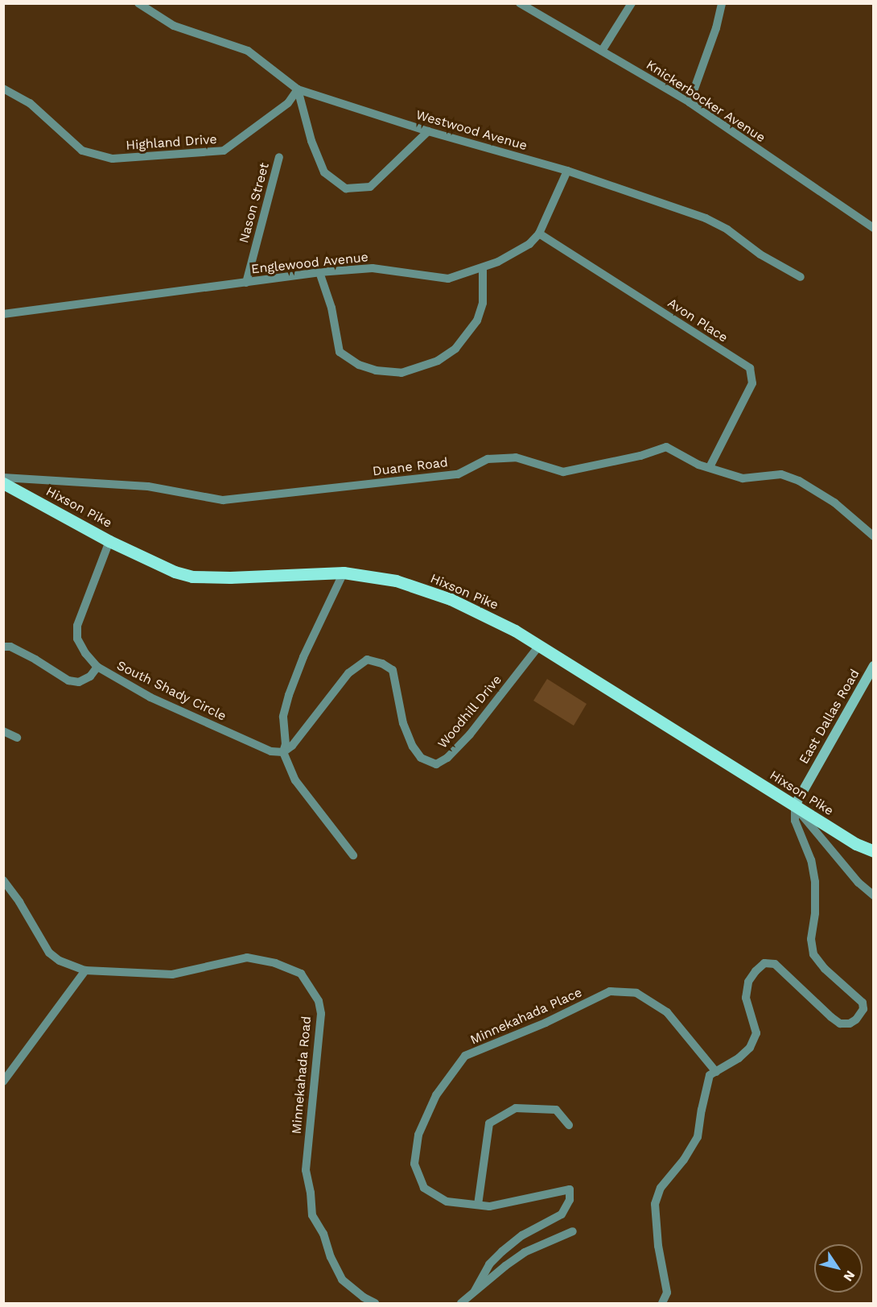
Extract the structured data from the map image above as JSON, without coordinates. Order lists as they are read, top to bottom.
{
  "streets": {
    "main road": ["Hixson Pike"],
    "street": [
      "Knickerbocker Avenue",
      "Westwood Avenue",
      "Highland Drive",
      "Nason Street",
      "Englewood Avenue",
      "Avon Place",
      "Duane Road",
      "South Shady Circle",
      "Woodhill Drive",
      "East Dallas Road",
      "Minnekahada Place",
      "Minnekahada Road"
    ]
  },
  "crossings": [
    ["Westwood Avenue", "Highland Drive"],
    ["Westwood Avenue", "Englewood Avenue"],
    ["Nason Street", "Englewood Avenue"],
    ["Englewood Avenue", "Avon Place"],
    ["Avon Place", "Duane Road"],
    ["Hixson Pike", "South Shady Circle"],
    ["Hixson Pike", "Woodhill Drive"],
    ["Hixson Pike", "East Dallas Road"],
    ["South Shady Circle", "Woodhill Drive"]
  ],
  "north": "bottom right"
}
